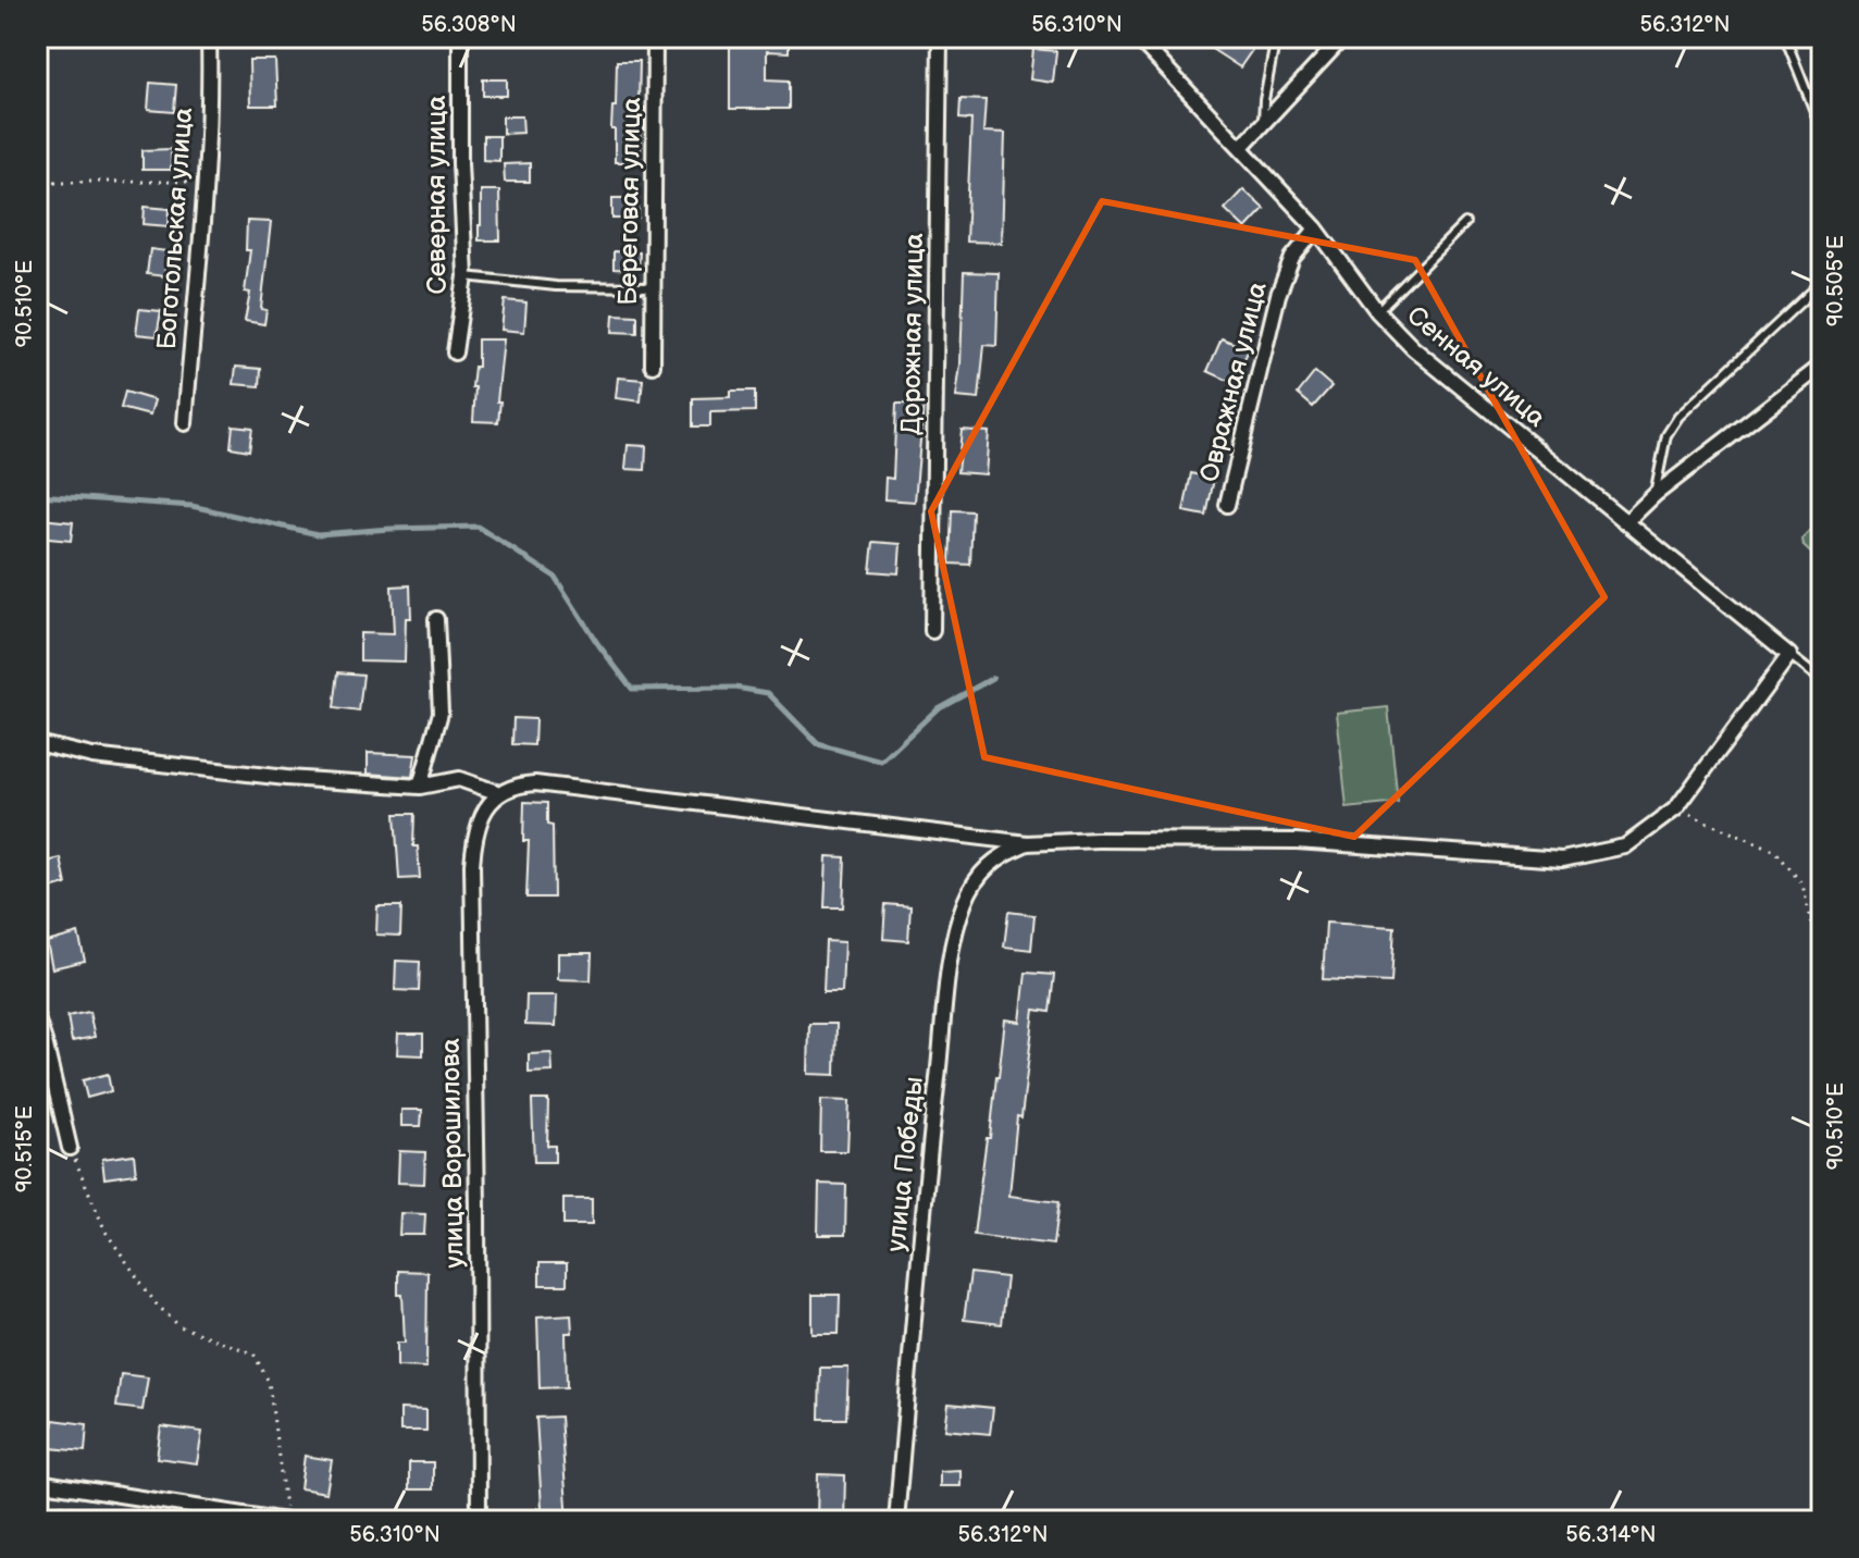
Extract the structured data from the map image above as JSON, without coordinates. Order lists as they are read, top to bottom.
{
  "streets": {
    "street": [
      "Северная улица",
      "Береговая улица",
      "Боготольская улица",
      "Дорожная улица",
      "Сенная улица",
      "Овражная улица",
      "улица Ворошилова",
      "улица Победы"
    ]
  },
  "crossings": [
    ["Сенная улица", "Овражная улица"]
  ],
  "coordinates": [
    "56.308°N",
    "56.310°N",
    "56.312°N",
    "90.505°E",
    "90.510°E",
    "90.515°E",
    "56.314°N"
  ]
}
